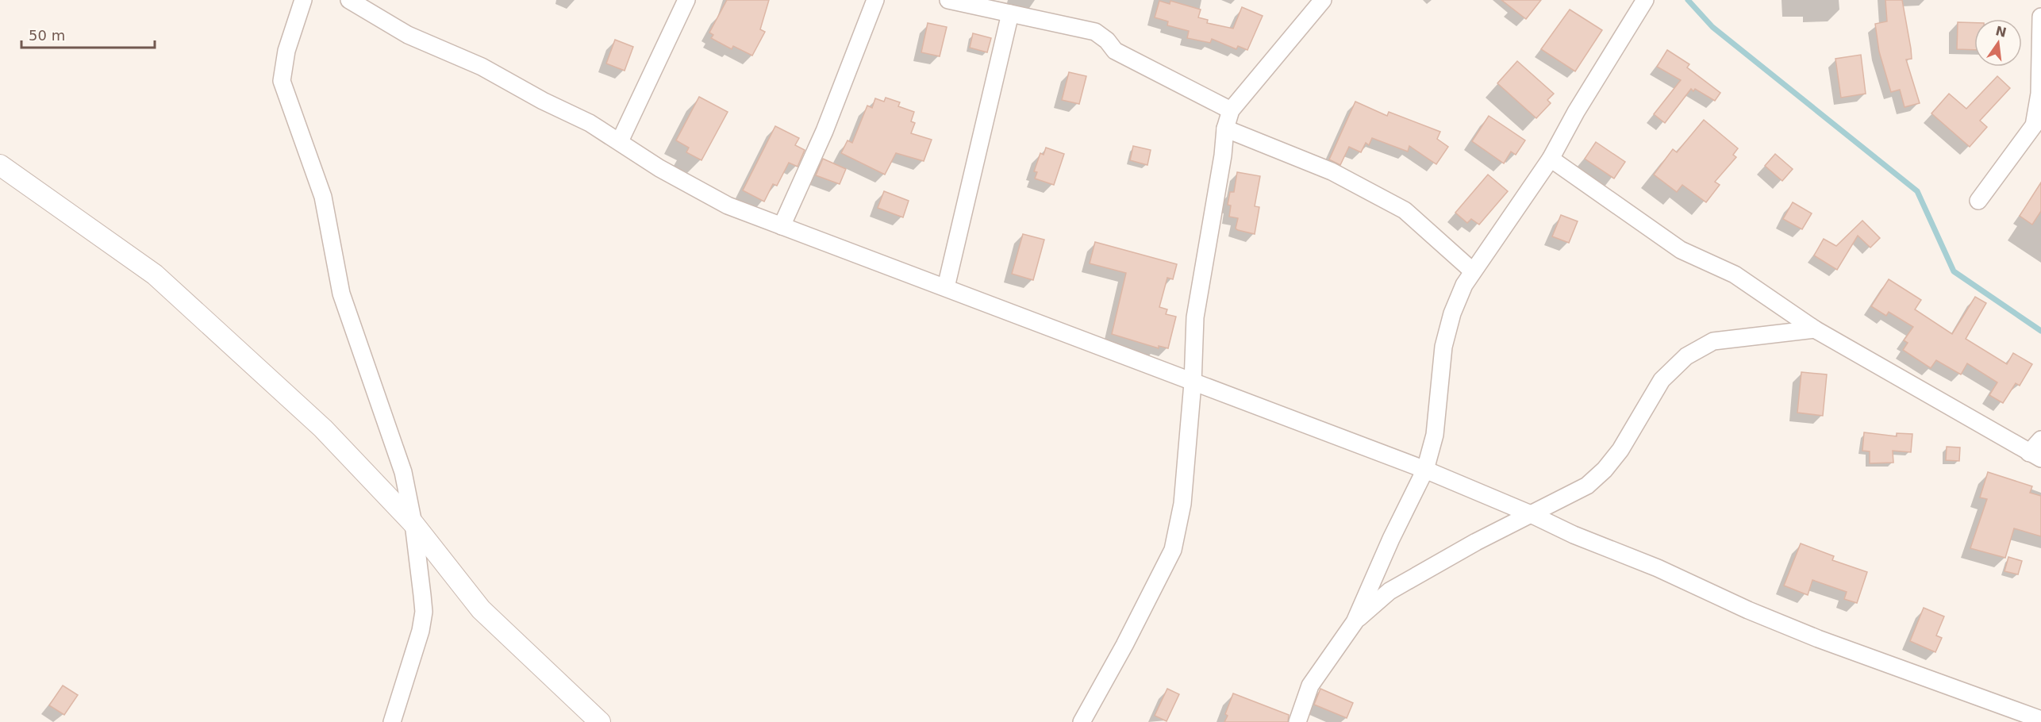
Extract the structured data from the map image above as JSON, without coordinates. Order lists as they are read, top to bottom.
{
  "scale_bar": "50 m",
  "north": "top"
}
